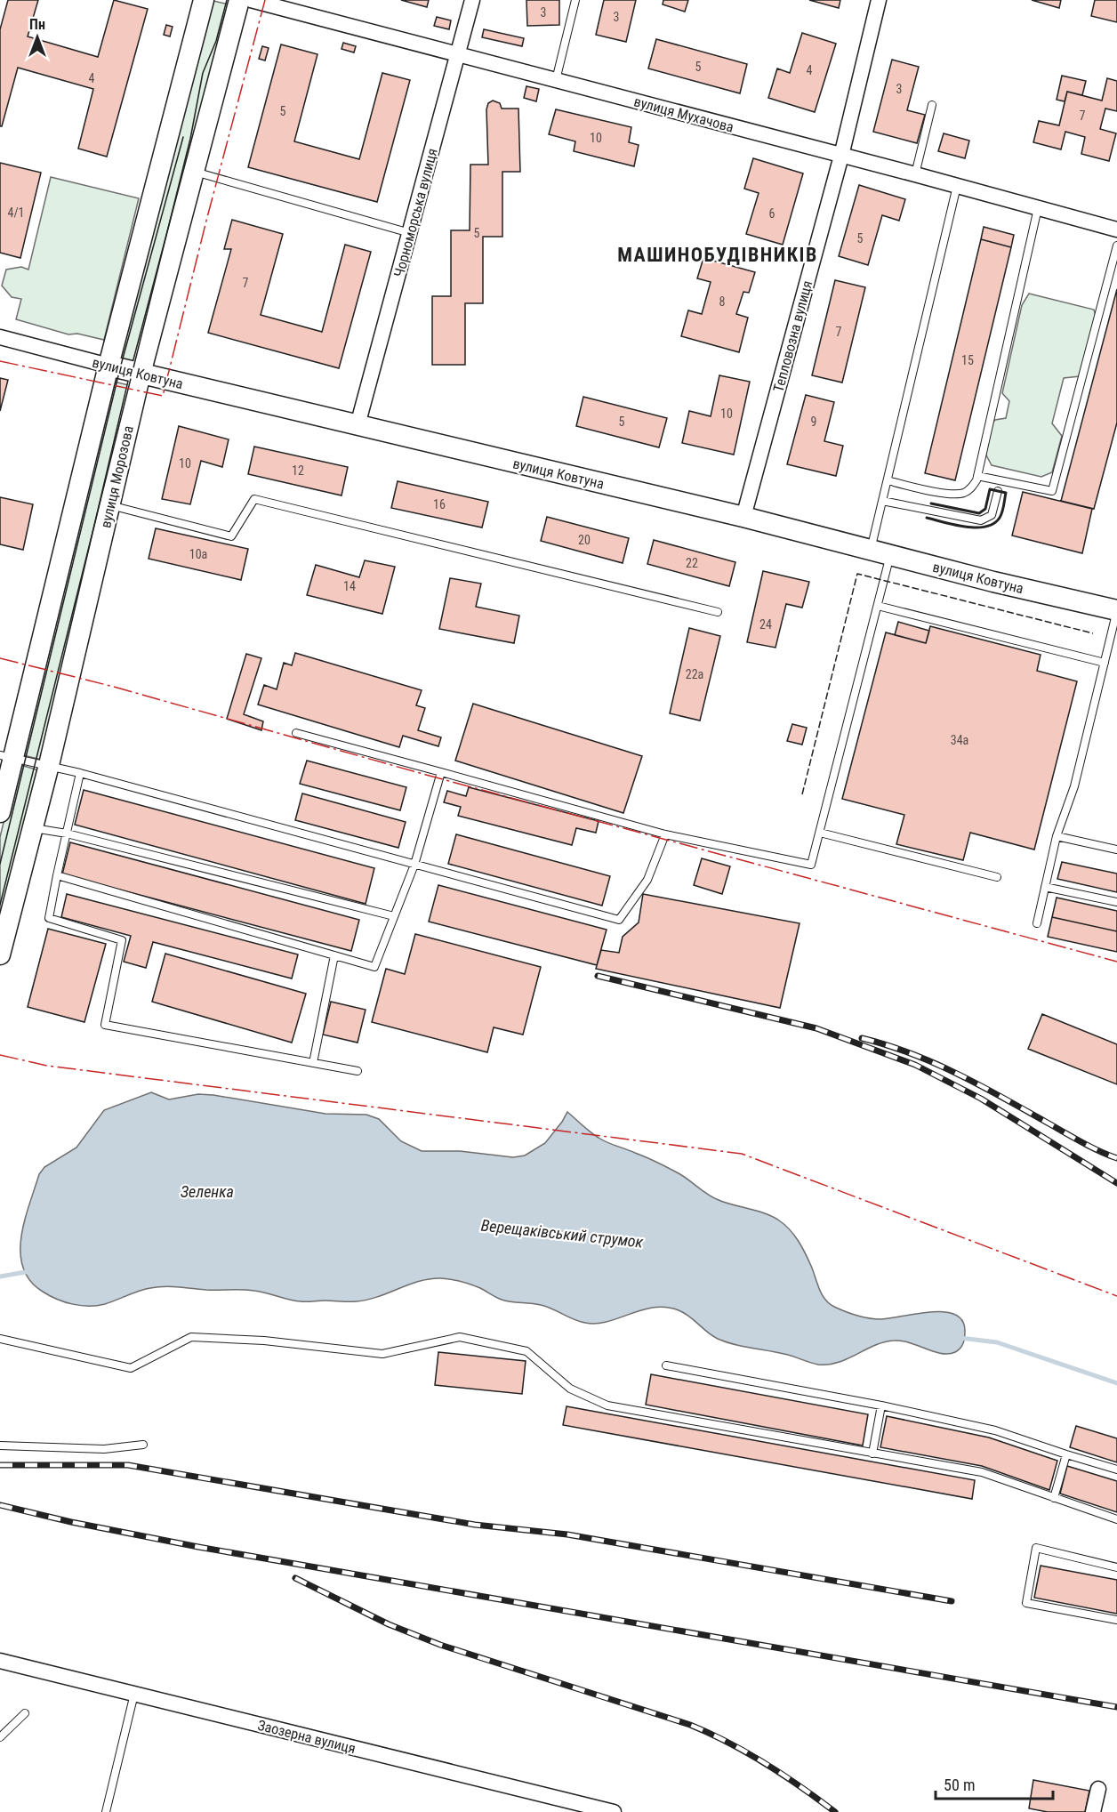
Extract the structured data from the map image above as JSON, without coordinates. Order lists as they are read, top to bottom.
{
  "streets": {
    "main road": ["вулиця Ковтуна", "вулиця Морозова"],
    "street": [
      "вулиця Мухачова",
      "Чорноморська вулиця",
      "Тепловозна вулиця",
      "Заозерна вулиця"
    ]
  },
  "crossings": [
    ["вулиця Мухачова", "Чорноморська вулиця"],
    ["вулиця Мухачова", "Тепловозна вулиця"],
    ["Чорноморська вулиця", "вулиця Ковтуна"],
    ["Тепловозна вулиця", "вулиця Ковтуна"],
    ["вулиця Ковтуна", "вулиця Морозова"]
  ],
  "districts": ["МАШИНОБУДІВНИКІВ"],
  "water": ["Зеленка", "Верещаківський струмок"],
  "house_numbers": [
    "3",
    "3",
    "5",
    "4",
    "4",
    "3",
    "5",
    "7",
    "10",
    "4/1",
    "6",
    "5",
    "5",
    "7",
    "8",
    "7",
    "15",
    "10",
    "5",
    "9",
    "10",
    "12",
    "16",
    "20",
    "10а",
    "22",
    "14",
    "24",
    "22а",
    "34а"
  ],
  "scale_bar": "50 m",
  "north": "top"
}
